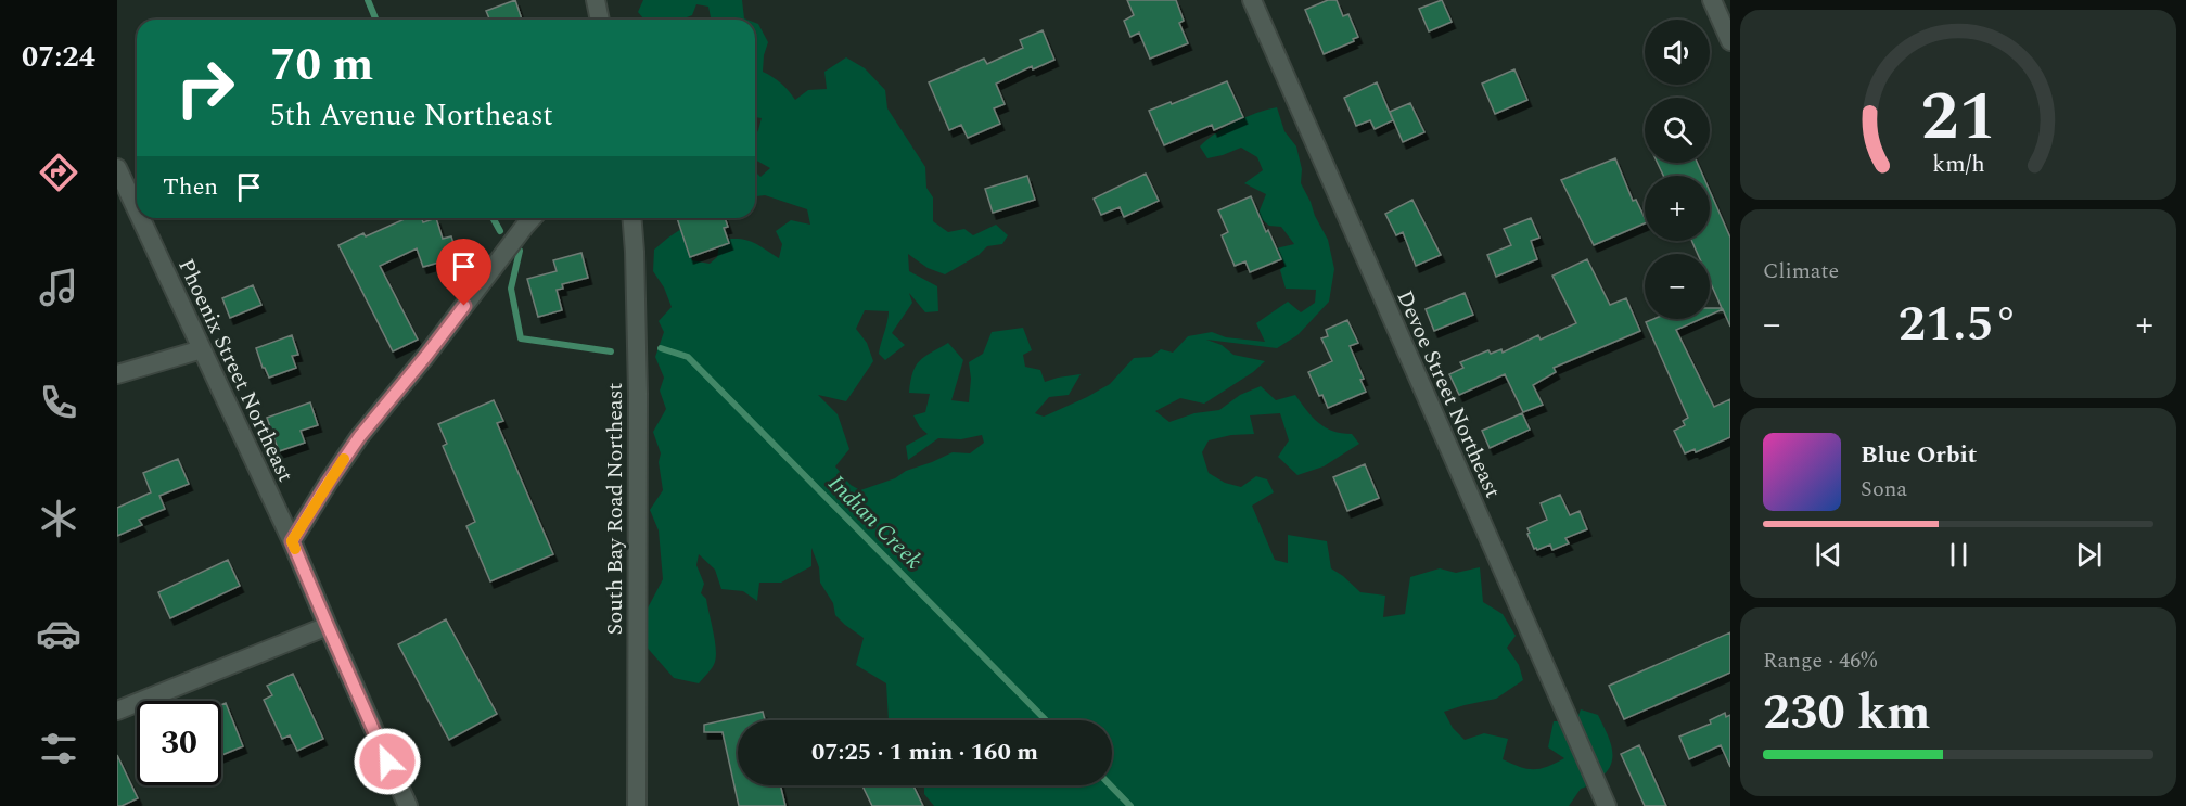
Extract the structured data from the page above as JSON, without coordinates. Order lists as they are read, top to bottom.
{
  "streets": {
    "street": ["Phoenix Street Northeast", "Devoe Street Northeast", "South Bay Road Northeast"]
  },
  "water": ["Indian Creek"],
  "page": {
    "tabs": "07:24",
    "map_buttons": ["+", "−"],
    "turn": ["70 m", "5th Avenue Northeast"],
    "then": "Then",
    "tile": [
      "Climate",
      ["Range · 46%", "230 km"]
    ],
    "heat": ["−", "21.5°", "+"],
    "song": ["Blue Orbit", "Sona"],
    "limit": "30",
    "trip": "07:25 · 1 min · 160 m",
    "gauge": ["21", "km/h"]
  }
}
